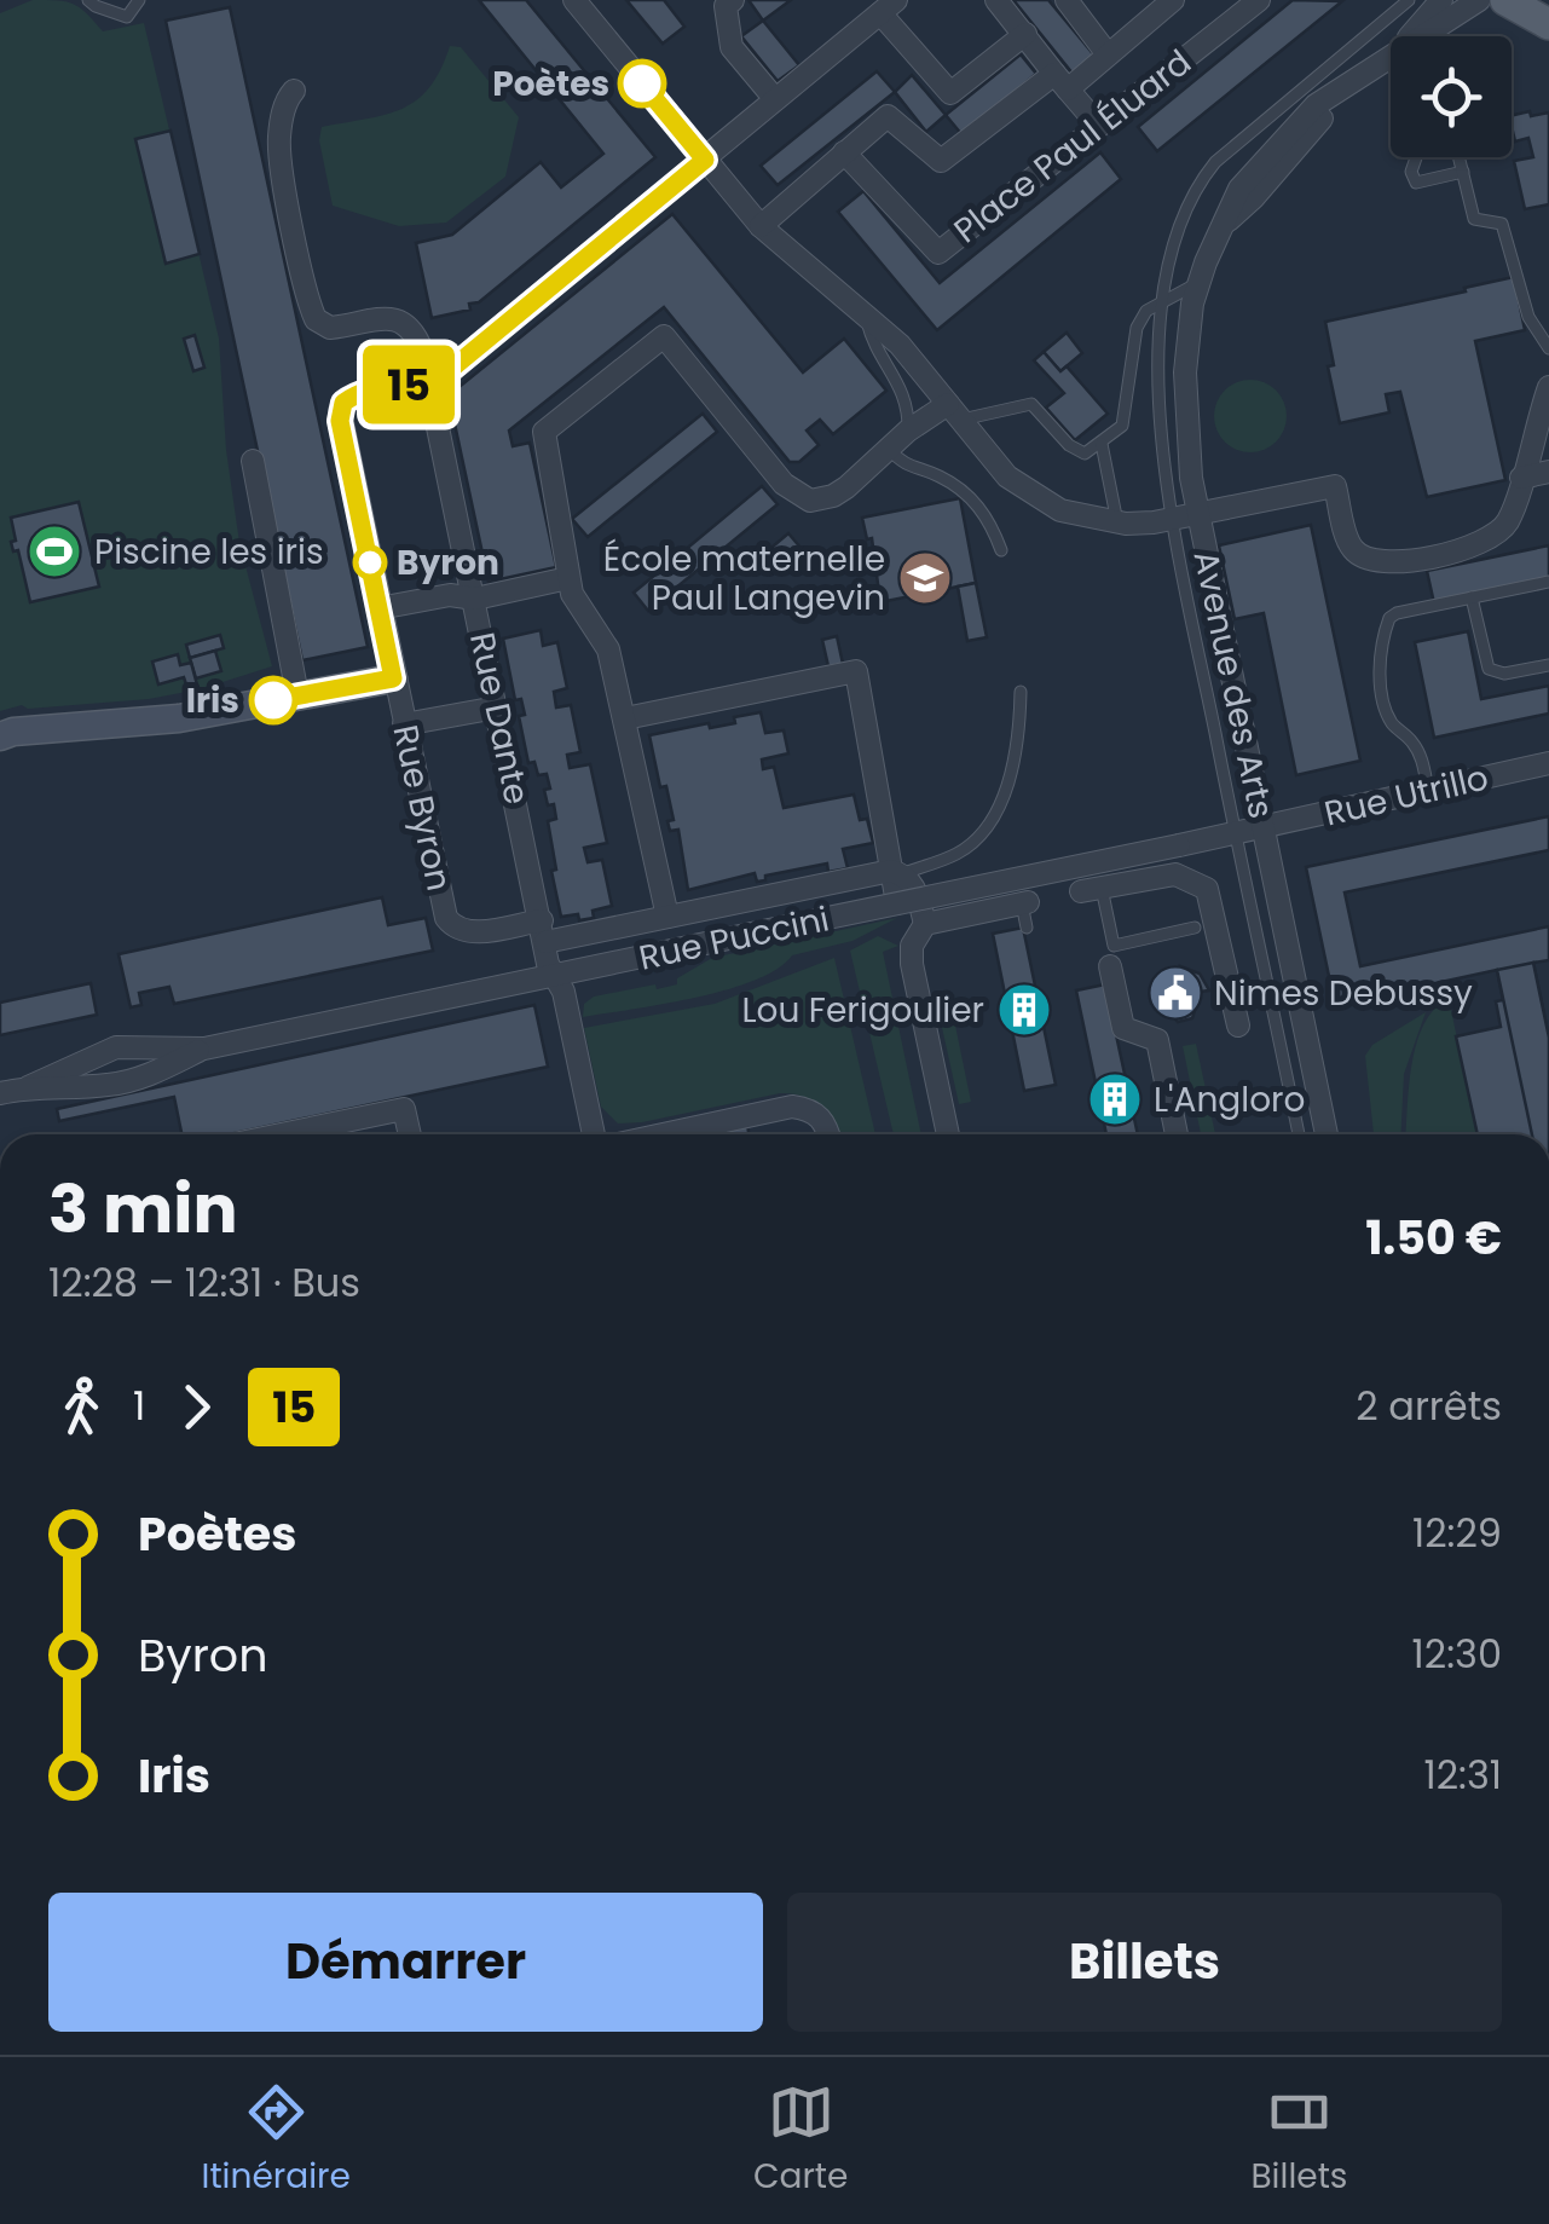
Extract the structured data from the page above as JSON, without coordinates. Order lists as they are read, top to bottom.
{
  "streets": {
    "street": [
      "Place Paul Éluard",
      "Avenue des Arts",
      "Rue Dante",
      "Rue Utrillo",
      "Rue Byron",
      "Rue Puccini"
    ]
  },
  "crossings": [
    ["Avenue des Arts", "Rue Utrillo"],
    ["Avenue des Arts", "Rue Puccini"],
    ["Rue Dante", "Rue Byron"],
    ["Rue Dante", "Rue Puccini"],
    ["Rue Utrillo", "Rue Puccini"]
  ],
  "places": {
    "other": ["Poètes", "Byron", "Iris"],
    "sports": ["Piscine les iris"],
    "school or university": ["École maternelle Paul Langevin"],
    "public building": ["Nimes Debussy"],
    "building": ["Lou Ferigoulier", "L'Angloro"]
  },
  "lines": ["bus line 15"],
  "page": {
    "on_map": "15",
    "heading": ["3 min", "12:28 – 12:31 · Bus", "1.50 €"],
    "legs": ["1", "15", "2 arrêts"],
    "list": [
      {
        "name": "Poètes",
        "value": "12:29"
      },
      {
        "name": "Byron",
        "value": "12:30"
      },
      {
        "name": "Iris",
        "value": "12:31"
      }
    ],
    "buttons": ["Démarrer", "Billets"],
    "tabs": ["Itinéraire", "Carte", "Billets"]
  }
}
